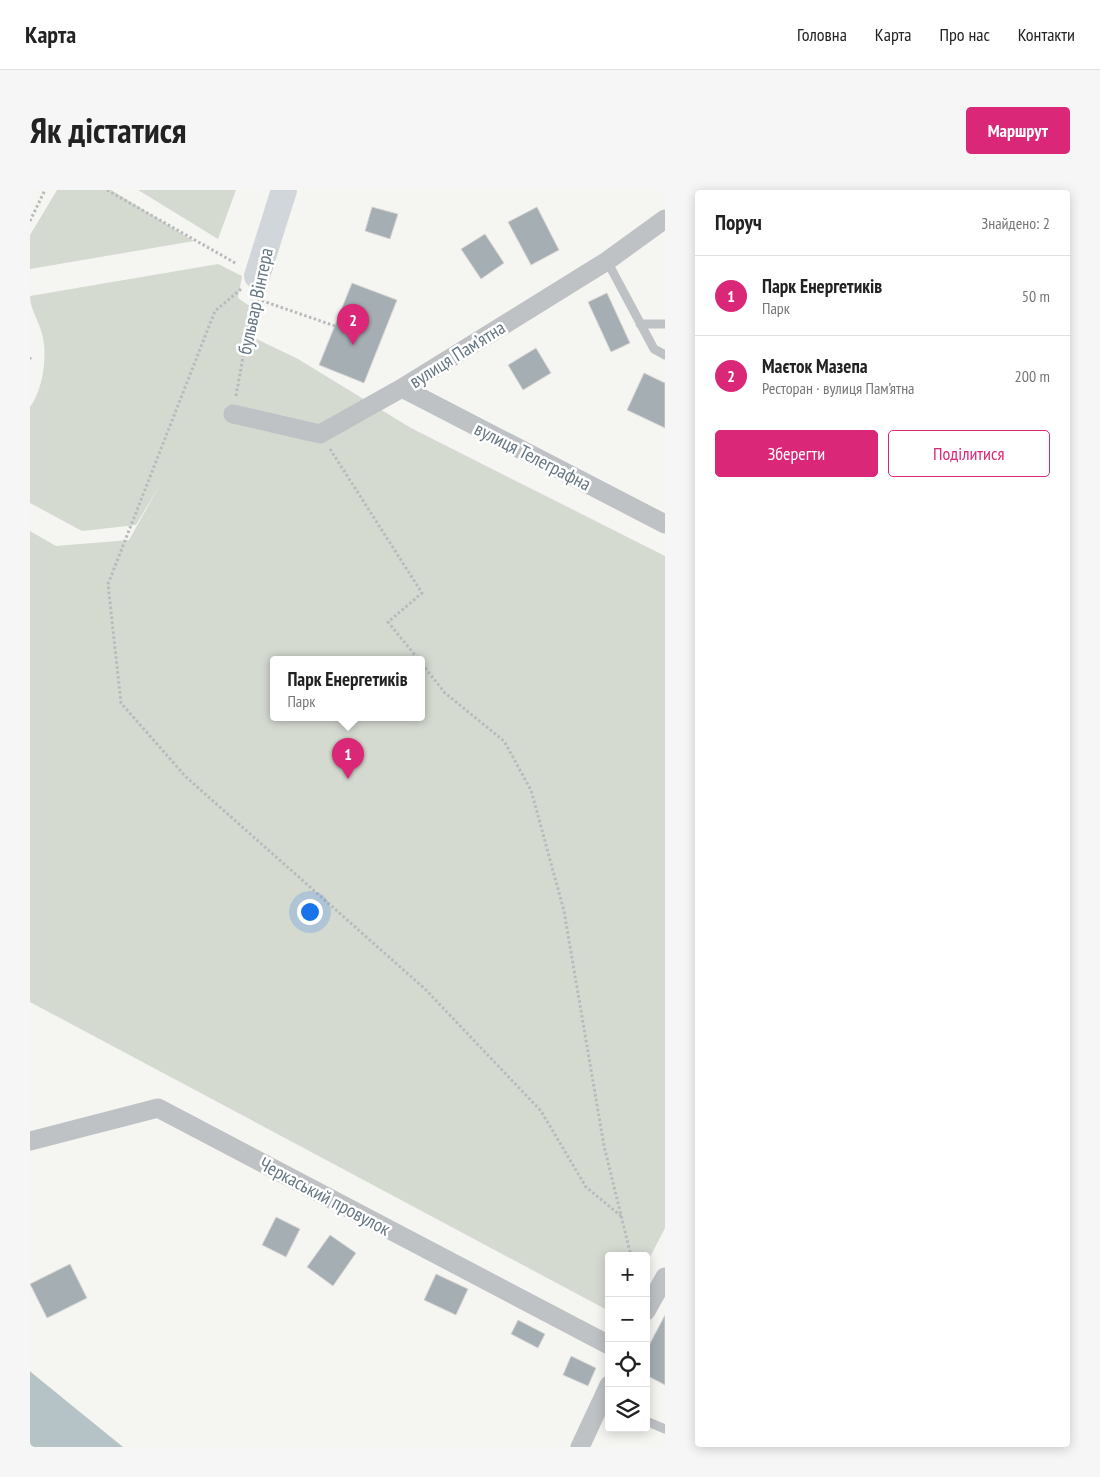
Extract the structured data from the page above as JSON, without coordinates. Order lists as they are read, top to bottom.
{
  "streets": {
    "street": [
      "бульвар Вінтера",
      "вулиця Пам’ятна",
      "вулиця Телеграфна",
      "Черкаський провулок"
    ]
  },
  "crossings": [
    ["вулиця Пам’ятна", "вулиця Телеграфна"]
  ],
  "page": {
    "header": "Карта",
    "nav": [
      "Головна",
      "Карта",
      "Про нас",
      "Контакти"
    ],
    "title": "Як дістатися",
    "buttons": [
      "Маршрут",
      ["Зберегти", "Поділитися"]
    ],
    "heading": ["Поруч", "Знайдено: 2"],
    "list": [
      {
        "mark": "1",
        "name": "Парк Енергетиків",
        "note": "Парк",
        "value": "50 m"
      },
      {
        "mark": "2",
        "name": "Маєток Мазепа",
        "note": "Ресторан · вулиця Пам’ятна",
        "value": "200 m"
      }
    ],
    "pins": ["2", "1"],
    "popup": ["Парк Енергетиків", "Парк"],
    "map_buttons": ["+", "−"]
  }
}
